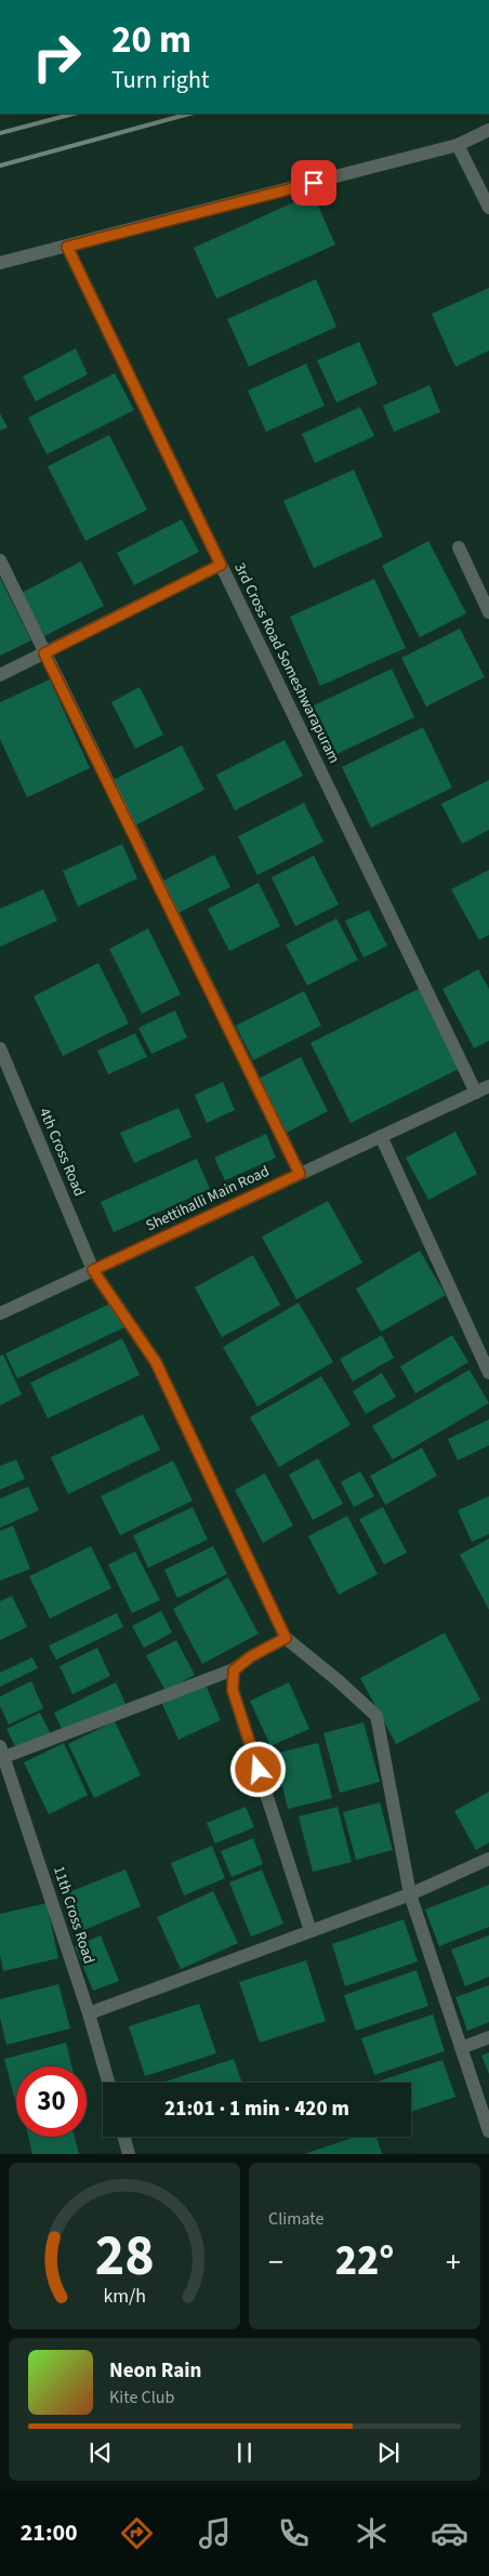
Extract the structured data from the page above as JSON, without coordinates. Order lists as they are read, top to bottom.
{
  "streets": {
    "street": [
      "3rd Cross Road Someshwarapuram",
      "4th Cross Road",
      "Shettihalli Main Road",
      "11th Cross Road"
    ]
  },
  "crossings": [
    ["3rd Cross Road Someshwarapuram", "Shettihalli Main Road"],
    ["4th Cross Road", "Shettihalli Main Road"]
  ],
  "page": {
    "turn": ["20 m", "Turn right"],
    "limit": "30",
    "trip": "21:01 · 1 min · 420 m",
    "tile": "Climate",
    "heat": ["−", "22°", "+"],
    "song": ["Neon Rain", "Kite Club"],
    "tabs": "21:00",
    "gauge": ["28", "km/h"]
  }
}
